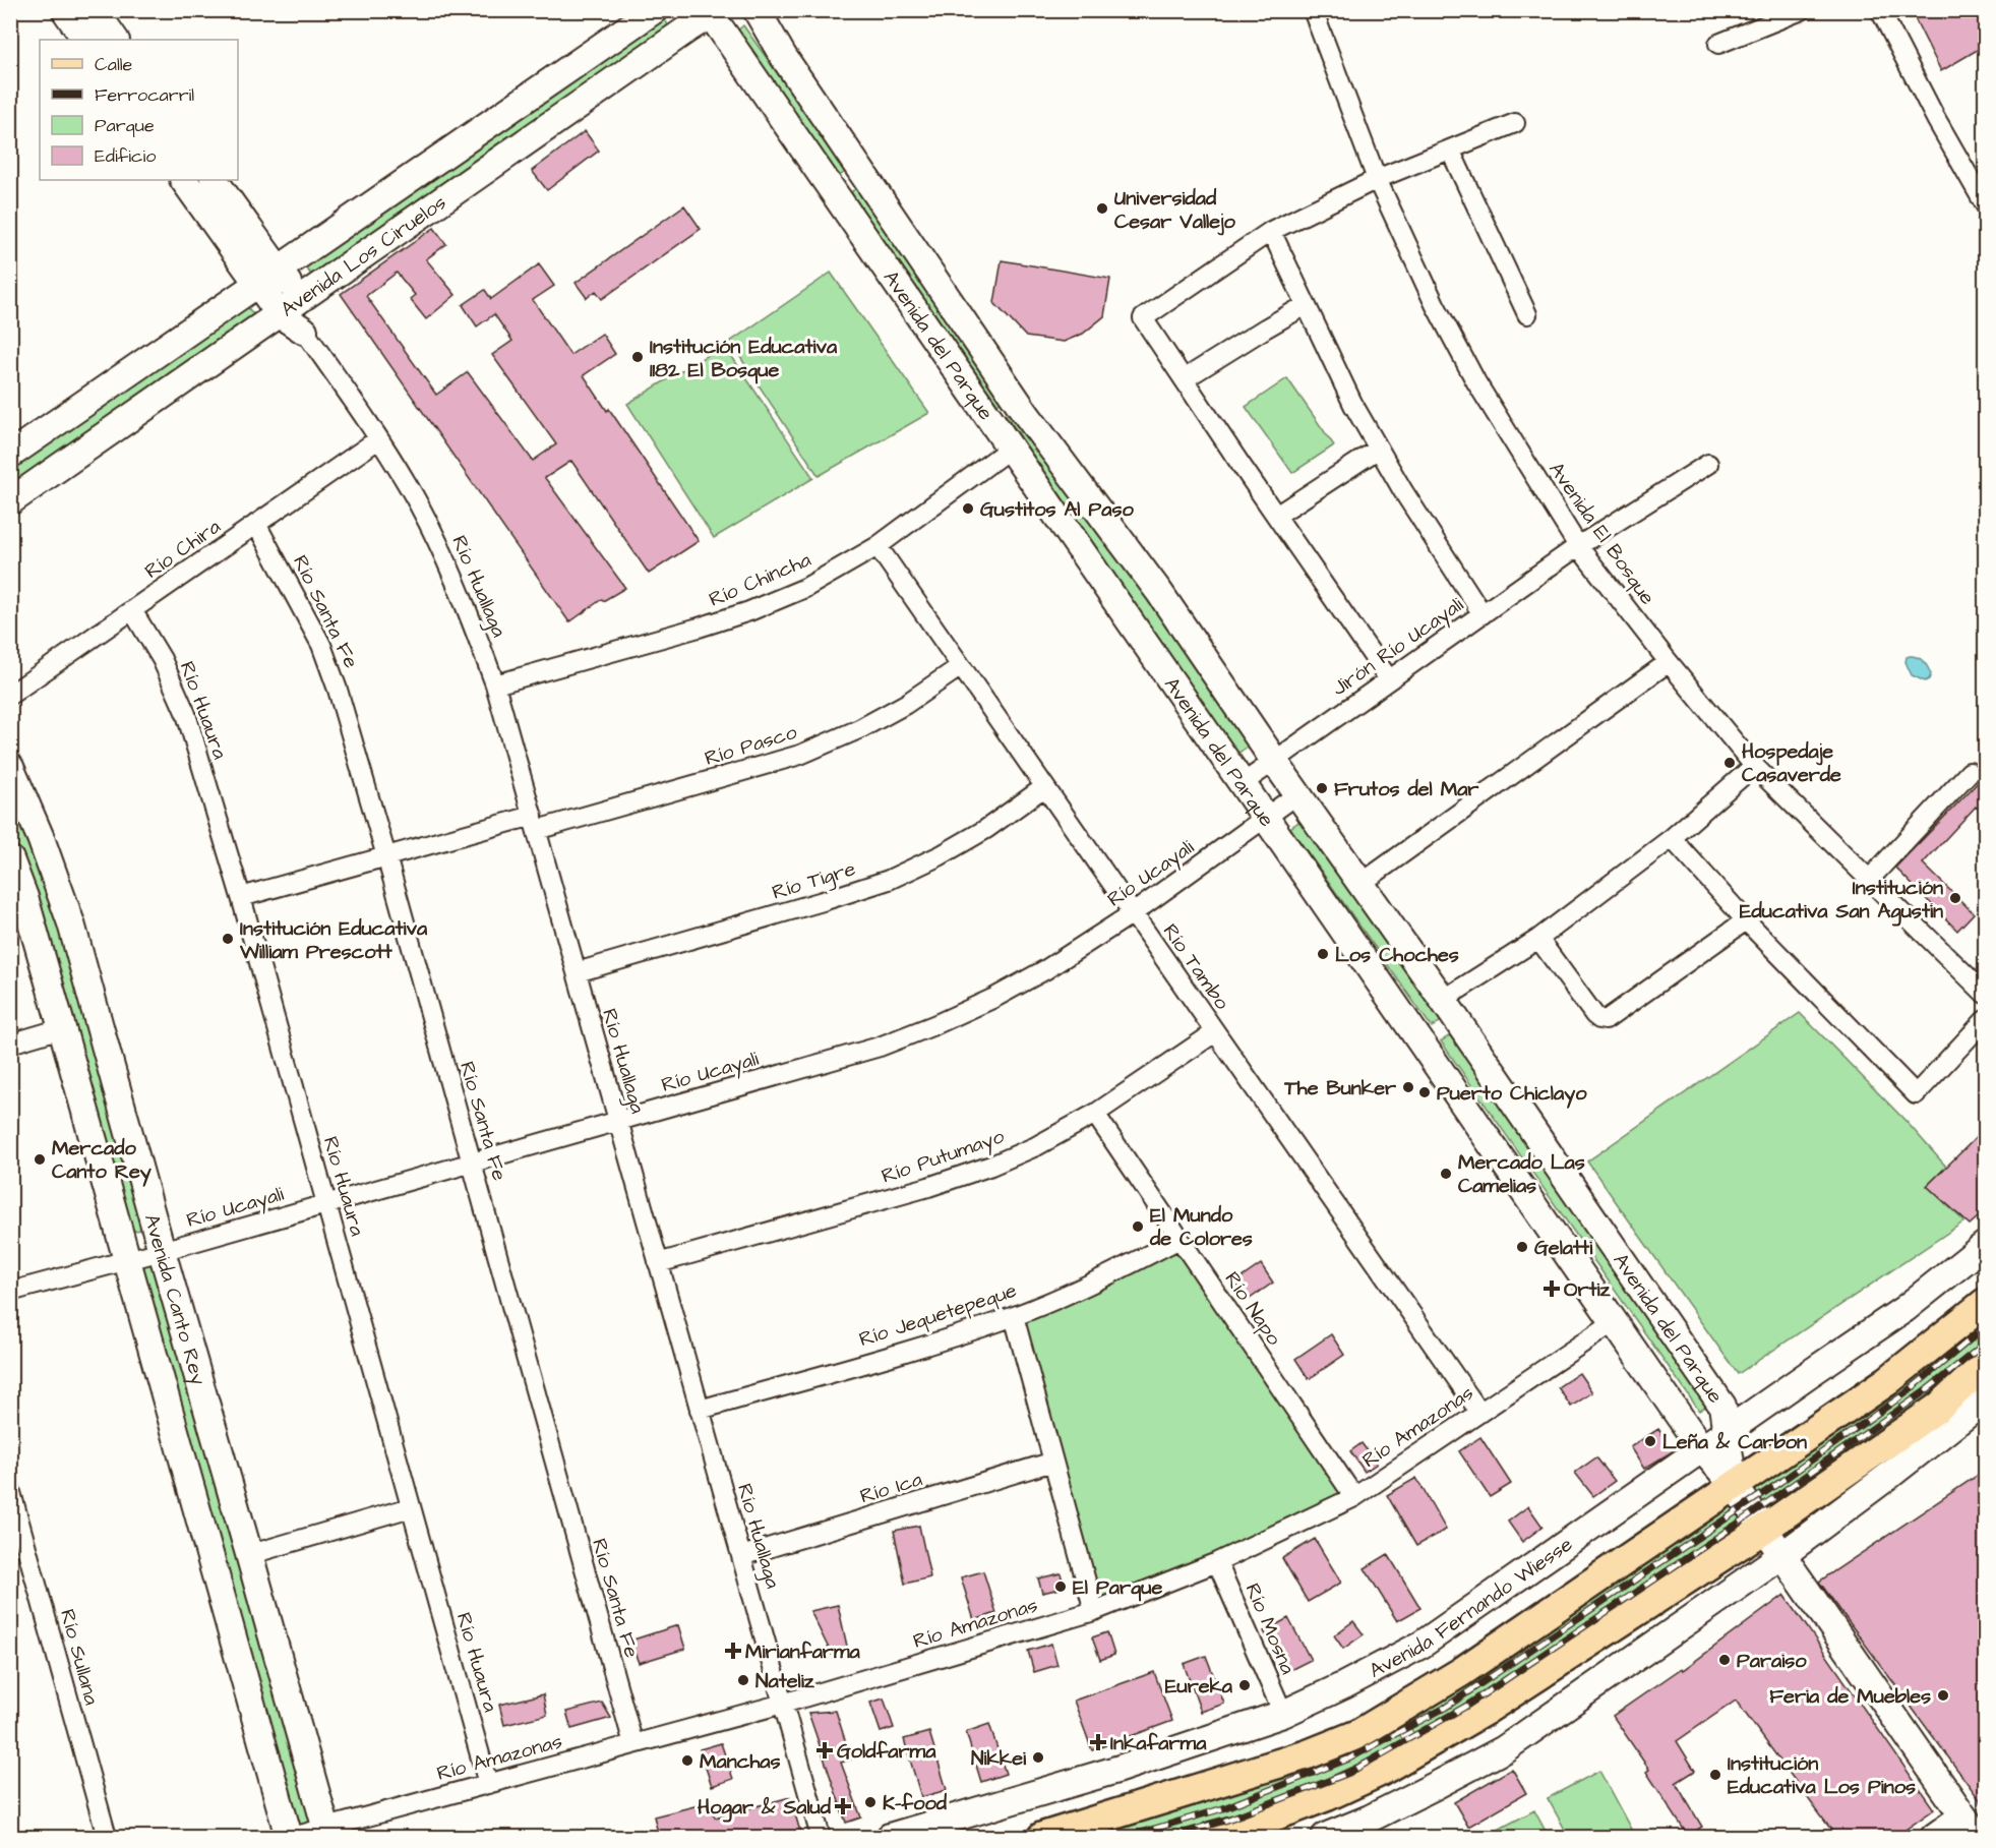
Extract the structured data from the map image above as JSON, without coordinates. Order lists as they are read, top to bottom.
{
  "streets": {
    "main road": [
      "Avenida Los Ciruelos",
      "Avenida del Parque",
      "Avenida Canto Rey",
      "Avenida Fernando Wiesse"
    ],
    "street": [
      "Avenida El Bosque",
      "Río Chira",
      "Río Chincha",
      "Río Huallaga",
      "Río Santa Fe",
      "Jirón Río Ucayali",
      "Río Huaura",
      "Río Pasco",
      "Río Ucayali",
      "Río Tigre",
      "Río Tambo",
      "Río Putumayo",
      "Río Napo",
      "Río Jequetepeque",
      "Río Amazonas",
      "Río Ica",
      "Río Mosna",
      "Río Sullana"
    ]
  },
  "crossings": [
    ["Avenida Los Ciruelos", "Avenida del Parque"],
    ["Avenida del Parque", "Río Chincha"],
    ["Avenida del Parque", "Jirón Río Ucayali"],
    ["Avenida del Parque", "Río Ucayali"],
    ["Avenida del Parque", "Río Amazonas"],
    ["Avenida del Parque", "Avenida Fernando Wiesse"],
    ["Avenida El Bosque", "Jirón Río Ucayali"],
    ["Río Chira", "Río Huallaga"],
    ["Río Chira", "Río Santa Fe"],
    ["Río Chira", "Río Huaura"],
    ["Río Chincha", "Río Huallaga"],
    ["Río Chincha", "Río Tambo"],
    ["Río Huallaga", "Río Pasco"],
    ["Río Huallaga", "Río Ucayali"],
    ["Río Huallaga", "Río Tigre"],
    ["Río Huallaga", "Río Putumayo"],
    ["Río Huallaga", "Río Jequetepeque"],
    ["Río Huallaga", "Río Amazonas"],
    ["Río Huallaga", "Río Ica"],
    ["Río Santa Fe", "Río Pasco"],
    ["Río Santa Fe", "Río Ucayali"],
    ["Río Santa Fe", "Río Amazonas"],
    ["Río Huaura", "Río Pasco"],
    ["Río Huaura", "Río Ucayali"],
    ["Río Huaura", "Río Amazonas"],
    ["Río Pasco", "Río Tambo"],
    ["Río Ucayali", "Río Tambo"],
    ["Río Ucayali", "Avenida Canto Rey"],
    ["Río Tigre", "Río Tambo"],
    ["Río Tambo", "Río Putumayo"],
    ["Río Tambo", "Río Amazonas"],
    ["Río Putumayo", "Río Napo"],
    ["Avenida Canto Rey", "Río Amazonas"],
    ["Río Napo", "Río Jequetepeque"],
    ["Río Napo", "Río Amazonas"],
    ["Río Amazonas", "Río Mosna"],
    ["Avenida Fernando Wiesse", "Río Mosna"]
  ],
  "places": {
    "other": [
      "Universidad Cesar Vallejo",
      "Institución Educativa 1182 El Bosque",
      "Gustitos Al Paso",
      "Hospedaje Casaverde",
      "Frutos del Mar",
      "Institución Educativa San Agustin",
      "Institución Educativa William Prescott",
      "Los Choches",
      "The Bunker",
      "Puerto Chiclayo",
      "Mercado Canto Rey",
      "Mercado Las Camelias",
      "El Mundo de Colores",
      "Gelatti",
      "Leña & Carbon",
      "El Parque",
      "Paraiso",
      "Nateliz",
      "Eureka",
      "Feria de Muebles",
      "Nikkei",
      "Manchas",
      "Institución Educativa Los Pinos",
      "K-food"
    ],
    "health": [
      "Ortiz",
      "Mirianfarma",
      "Inkafarma",
      "Goldfarma",
      "Hogar & Salud"
    ]
  },
  "legend": [
    "Calle",
    "Ferrocarril",
    "Parque",
    "Edificio"
  ]
}
